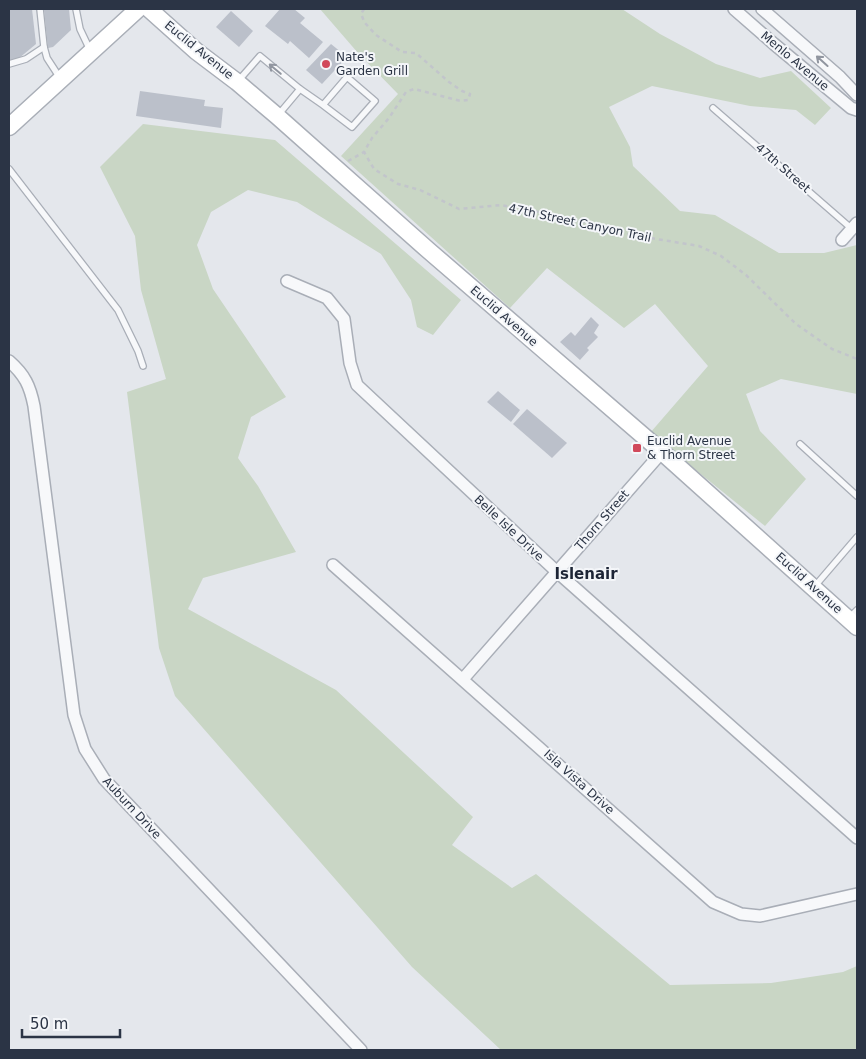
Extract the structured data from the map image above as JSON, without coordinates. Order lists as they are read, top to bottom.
{
  "streets": {
    "main road": ["Euclid Avenue"],
    "street": [
      "Menlo Avenue",
      "Thorn Street",
      "Belle Isle Drive",
      "Isla Vista Drive",
      "Auburn Drive"
    ],
    "lane": ["47th Street"],
    "path": ["47th Street Canyon Trail"]
  },
  "crossings": [
    ["Euclid Avenue", "Thorn Street"],
    ["Thorn Street", "Belle Isle Drive"],
    ["Thorn Street", "Isla Vista Drive"]
  ],
  "districts": ["Islenair"],
  "places": {
    "other": ["Nate's Garden Grill"],
    "transit": ["Euclid Avenue & Thorn Street"]
  },
  "scale_bar": "50 m"
}
